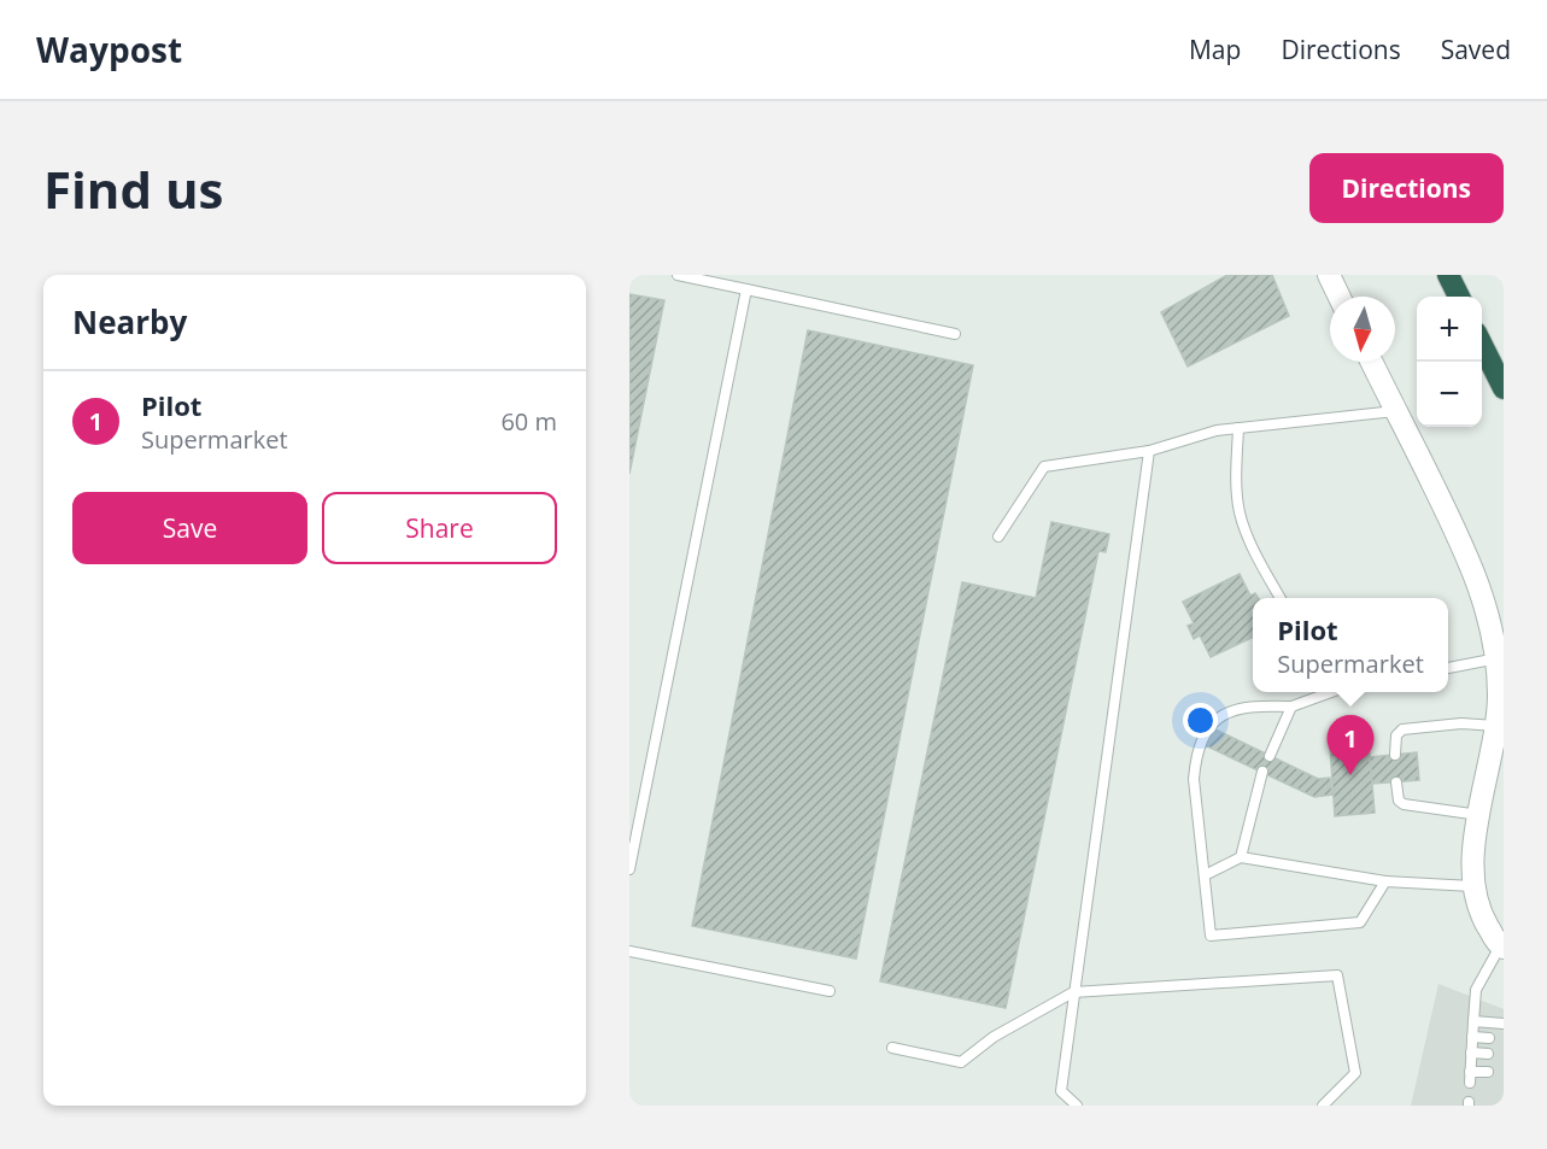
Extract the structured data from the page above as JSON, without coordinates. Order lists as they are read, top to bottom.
{
  "north": "bottom",
  "page": {
    "header": "Waypost",
    "nav": ["Map", "Directions", "Saved"],
    "buttons": [
      "Directions",
      ["Save", "Share"]
    ],
    "title": "Find us",
    "heading": "Nearby",
    "map_buttons": ["+", "−"],
    "list": [
      {
        "mark": "1",
        "name": "Pilot",
        "note": "Supermarket",
        "value": "60 m"
      }
    ],
    "popup": ["Pilot", "Supermarket"],
    "pins": "1"
  }
}
